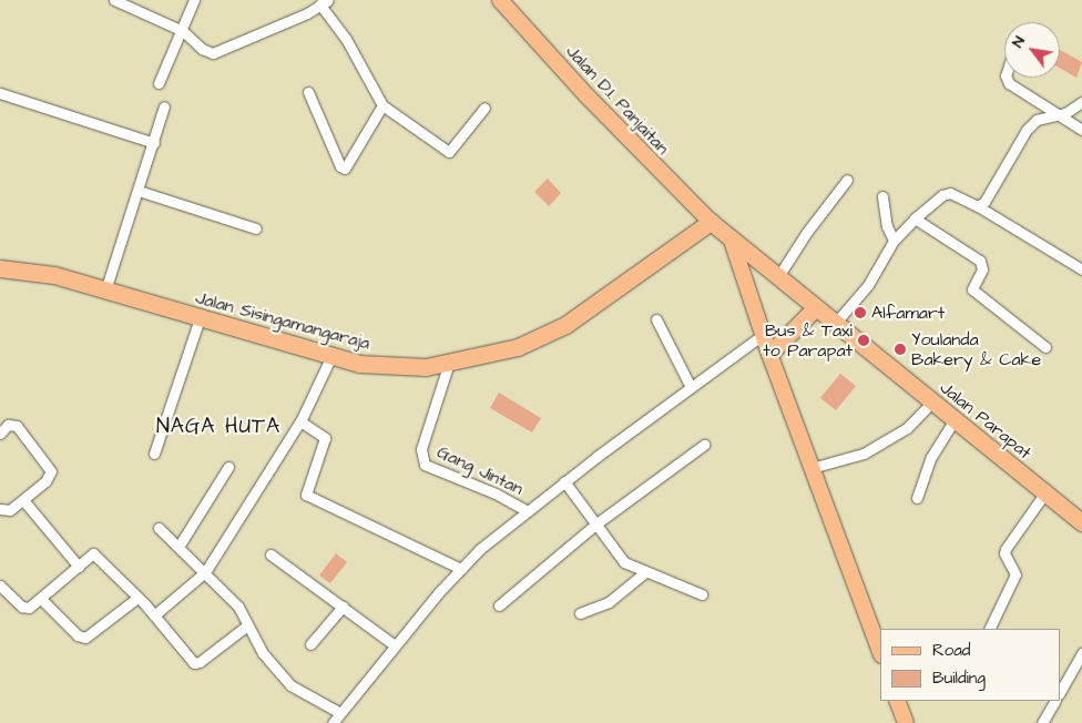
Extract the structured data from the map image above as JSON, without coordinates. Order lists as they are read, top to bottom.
{
  "streets": {
    "highway": ["Jalan Sisingamangaraja", "Jalan Parapat"],
    "main road": ["Jalan D.I. Panjaitan"],
    "street": ["Gang Jintan"]
  },
  "crossings": [
    ["Jalan D.I. Panjaitan", "Jalan Sisingamangaraja"],
    ["Jalan D.I. Panjaitan", "Jalan Parapat"],
    ["Jalan Sisingamangaraja", "Jalan Parapat"],
    ["Jalan Sisingamangaraja", "Gang Jintan"]
  ],
  "districts": ["NAGA HUTA"],
  "places": ["Alfamart", "Bus & Taxi to Parapat", "Youlanda Bakery & Cake"],
  "legend": ["Road", "Building"],
  "north": "top left"
}
